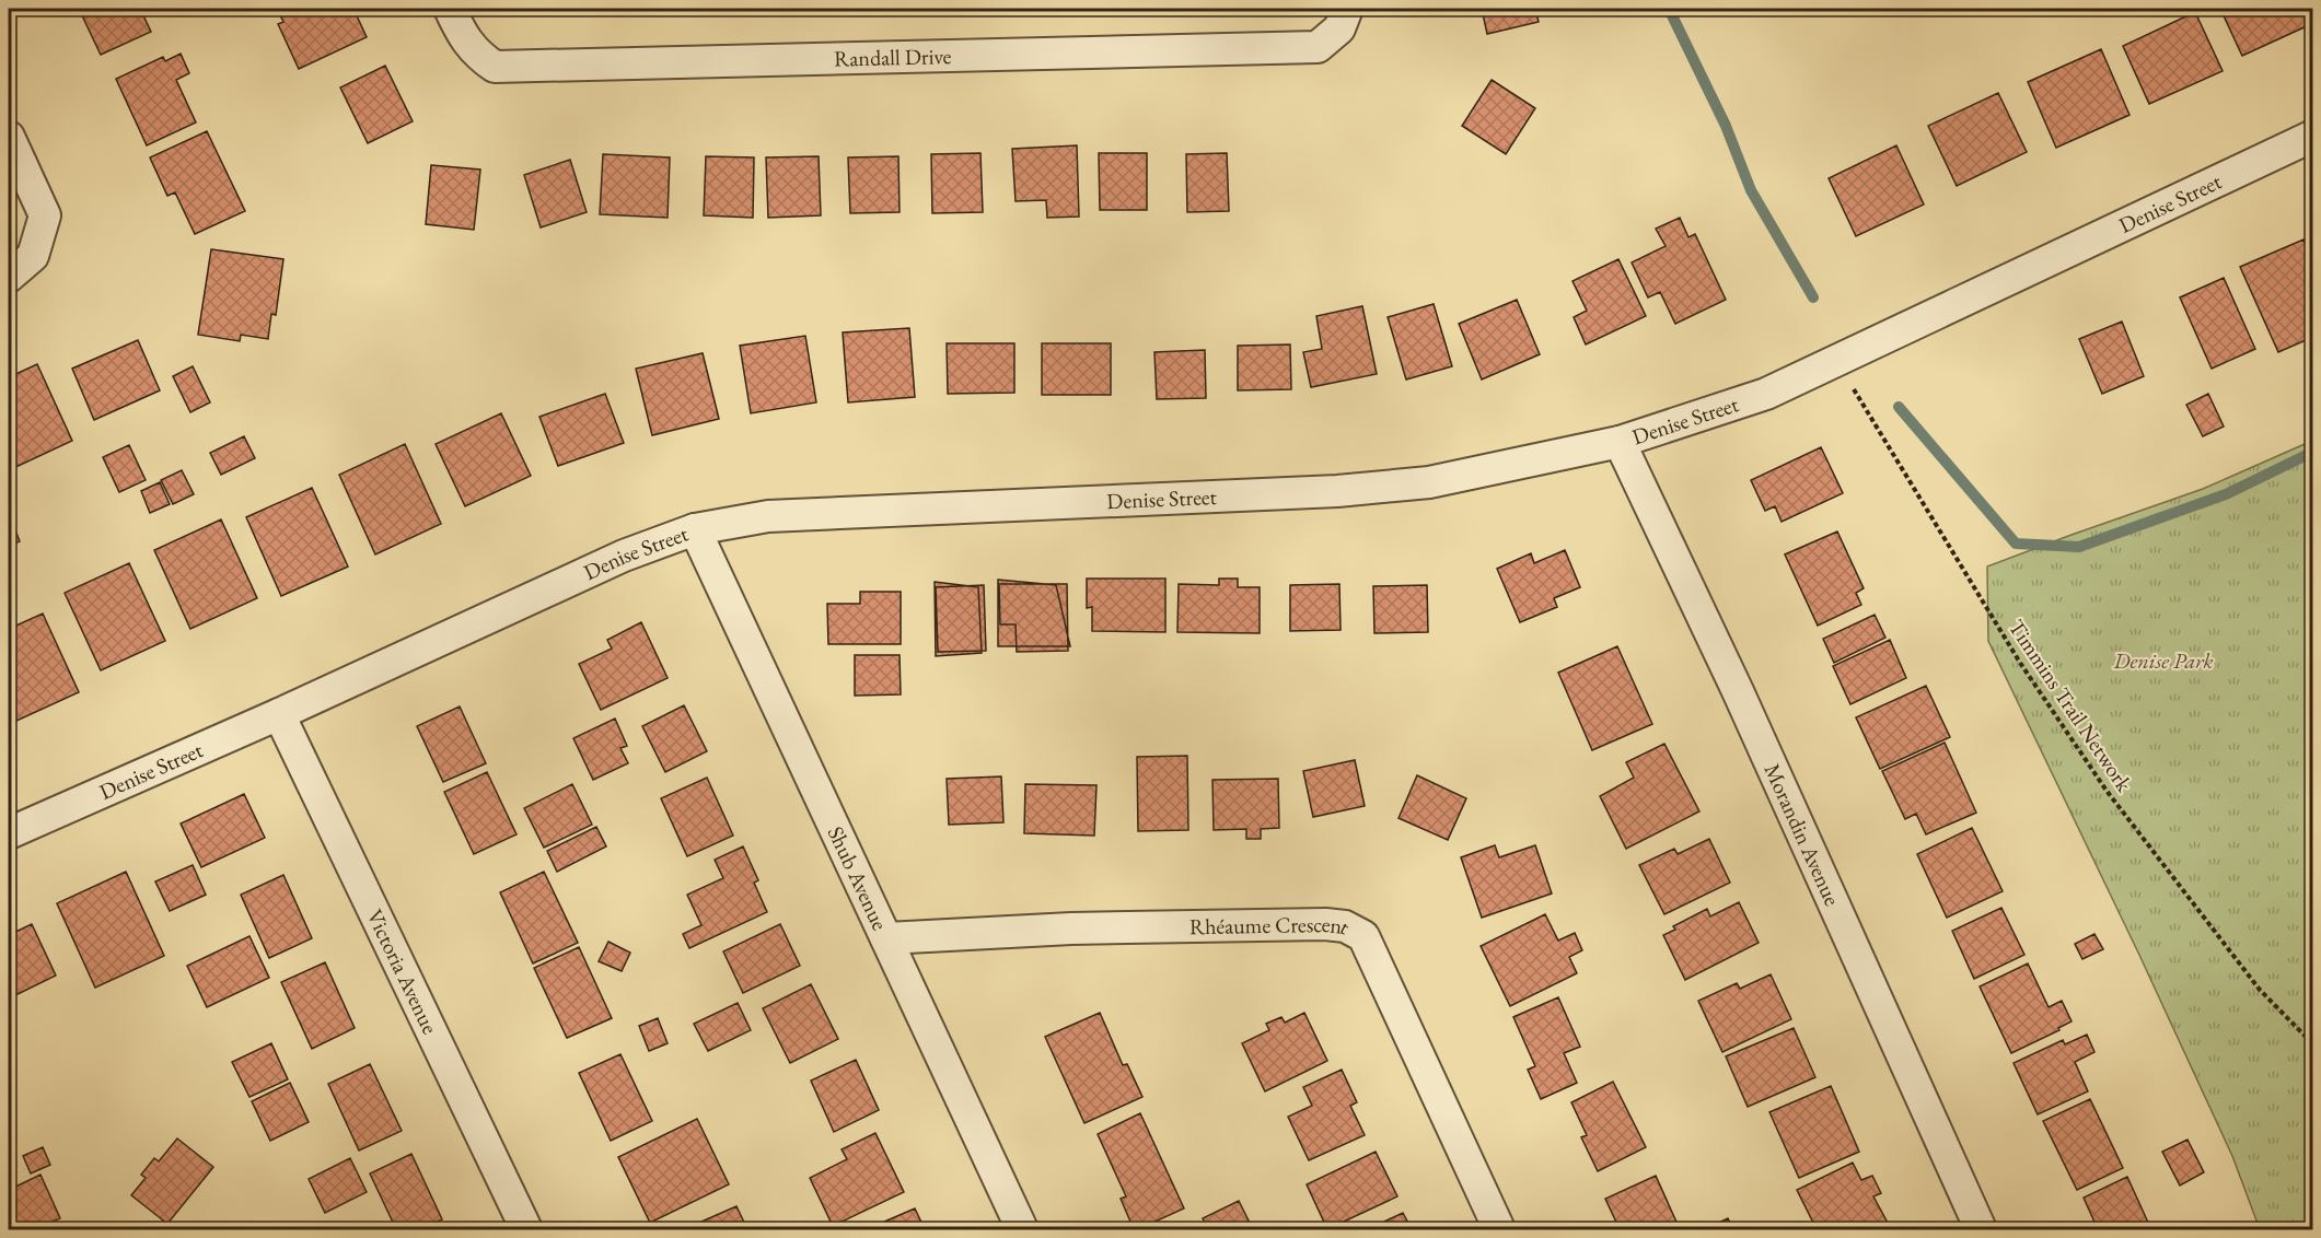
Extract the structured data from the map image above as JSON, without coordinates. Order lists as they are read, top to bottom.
{
  "streets": {
    "street": [
      "Randall Drive",
      "Denise Street",
      "Morandin Avenue",
      "Shub Avenue",
      "Rhéaume Crescent",
      "Victoria Avenue"
    ],
    "path": ["Timmins Trail Network"]
  },
  "crossings": [
    ["Denise Street", "Timmins Trail Network"],
    ["Denise Street", "Morandin Avenue"],
    ["Denise Street", "Shub Avenue"],
    ["Denise Street", "Victoria Avenue"],
    ["Shub Avenue", "Rhéaume Crescent"]
  ],
  "parks": ["Denise Park"]
}
